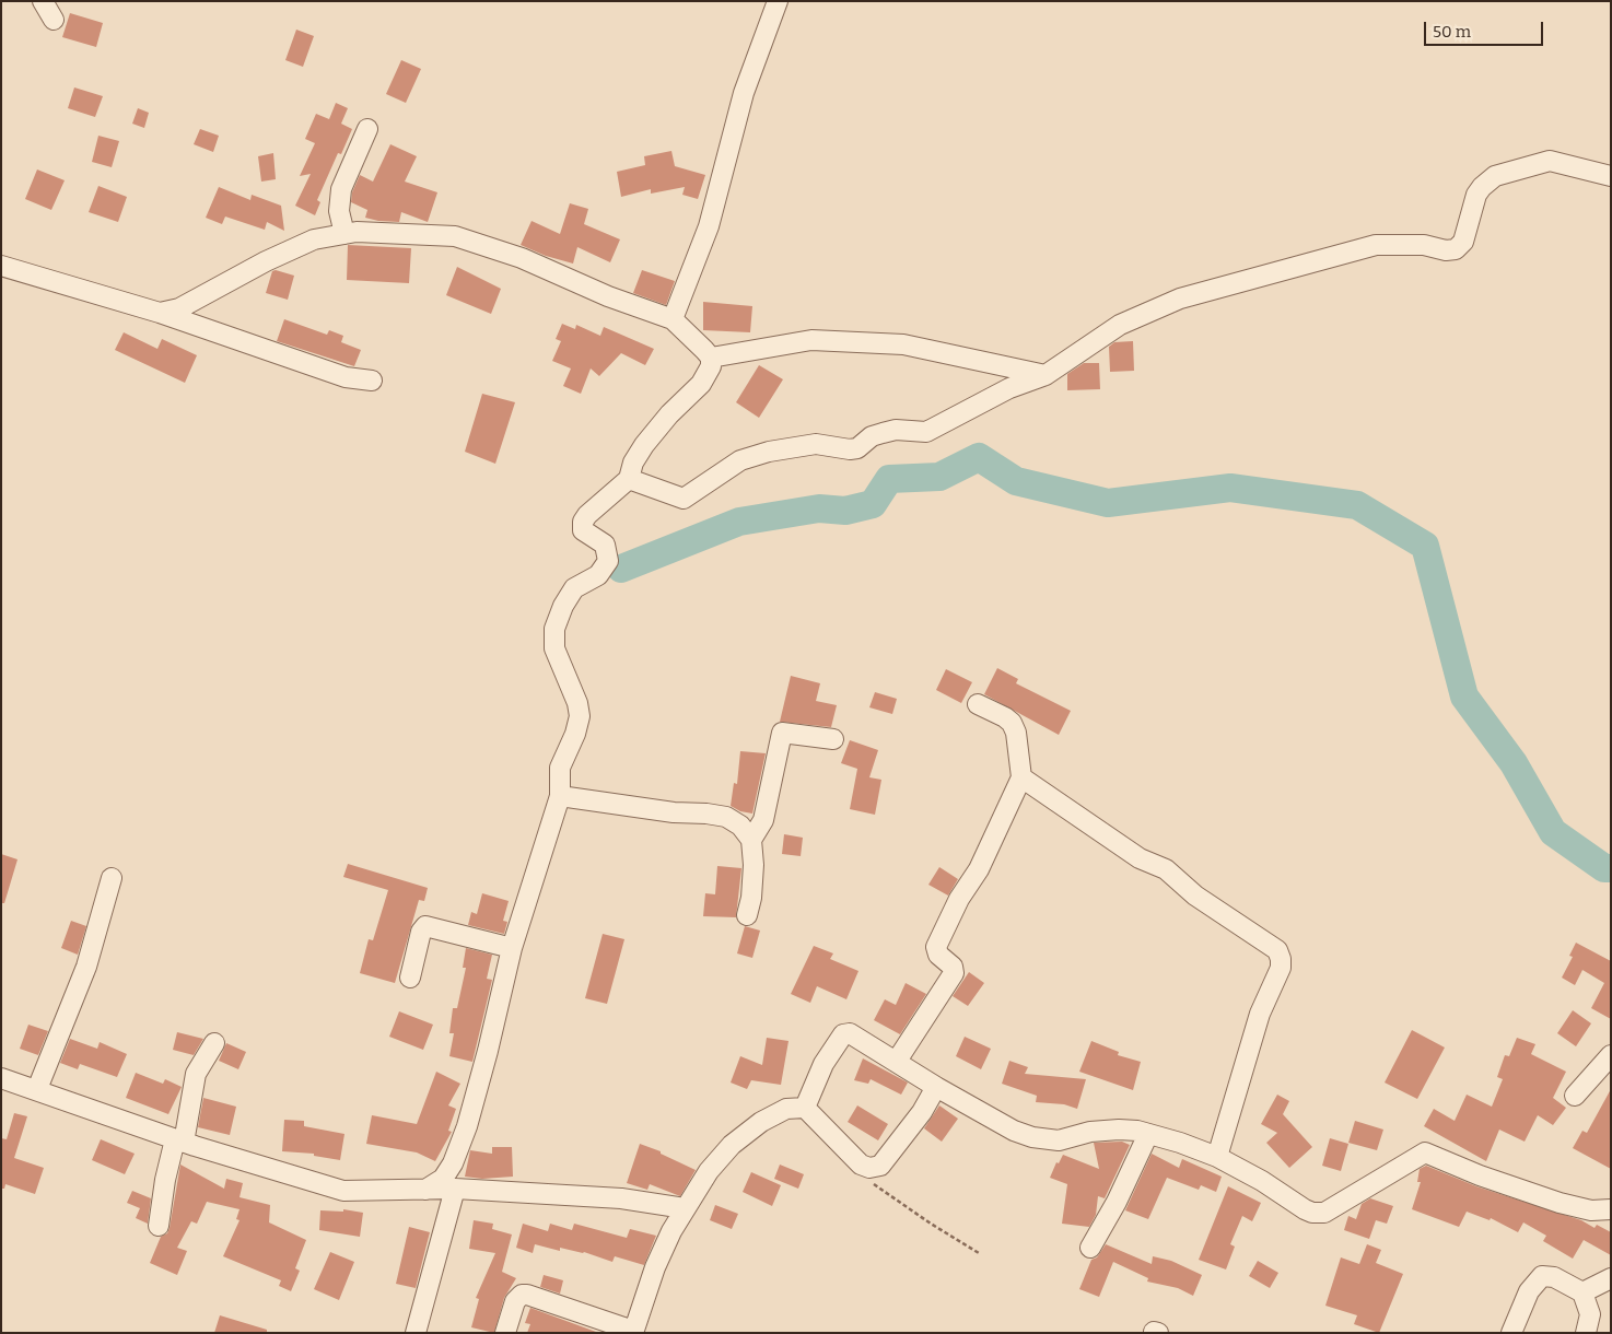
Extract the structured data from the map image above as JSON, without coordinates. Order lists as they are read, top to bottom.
{
  "scale_bar": "50 m"
}
